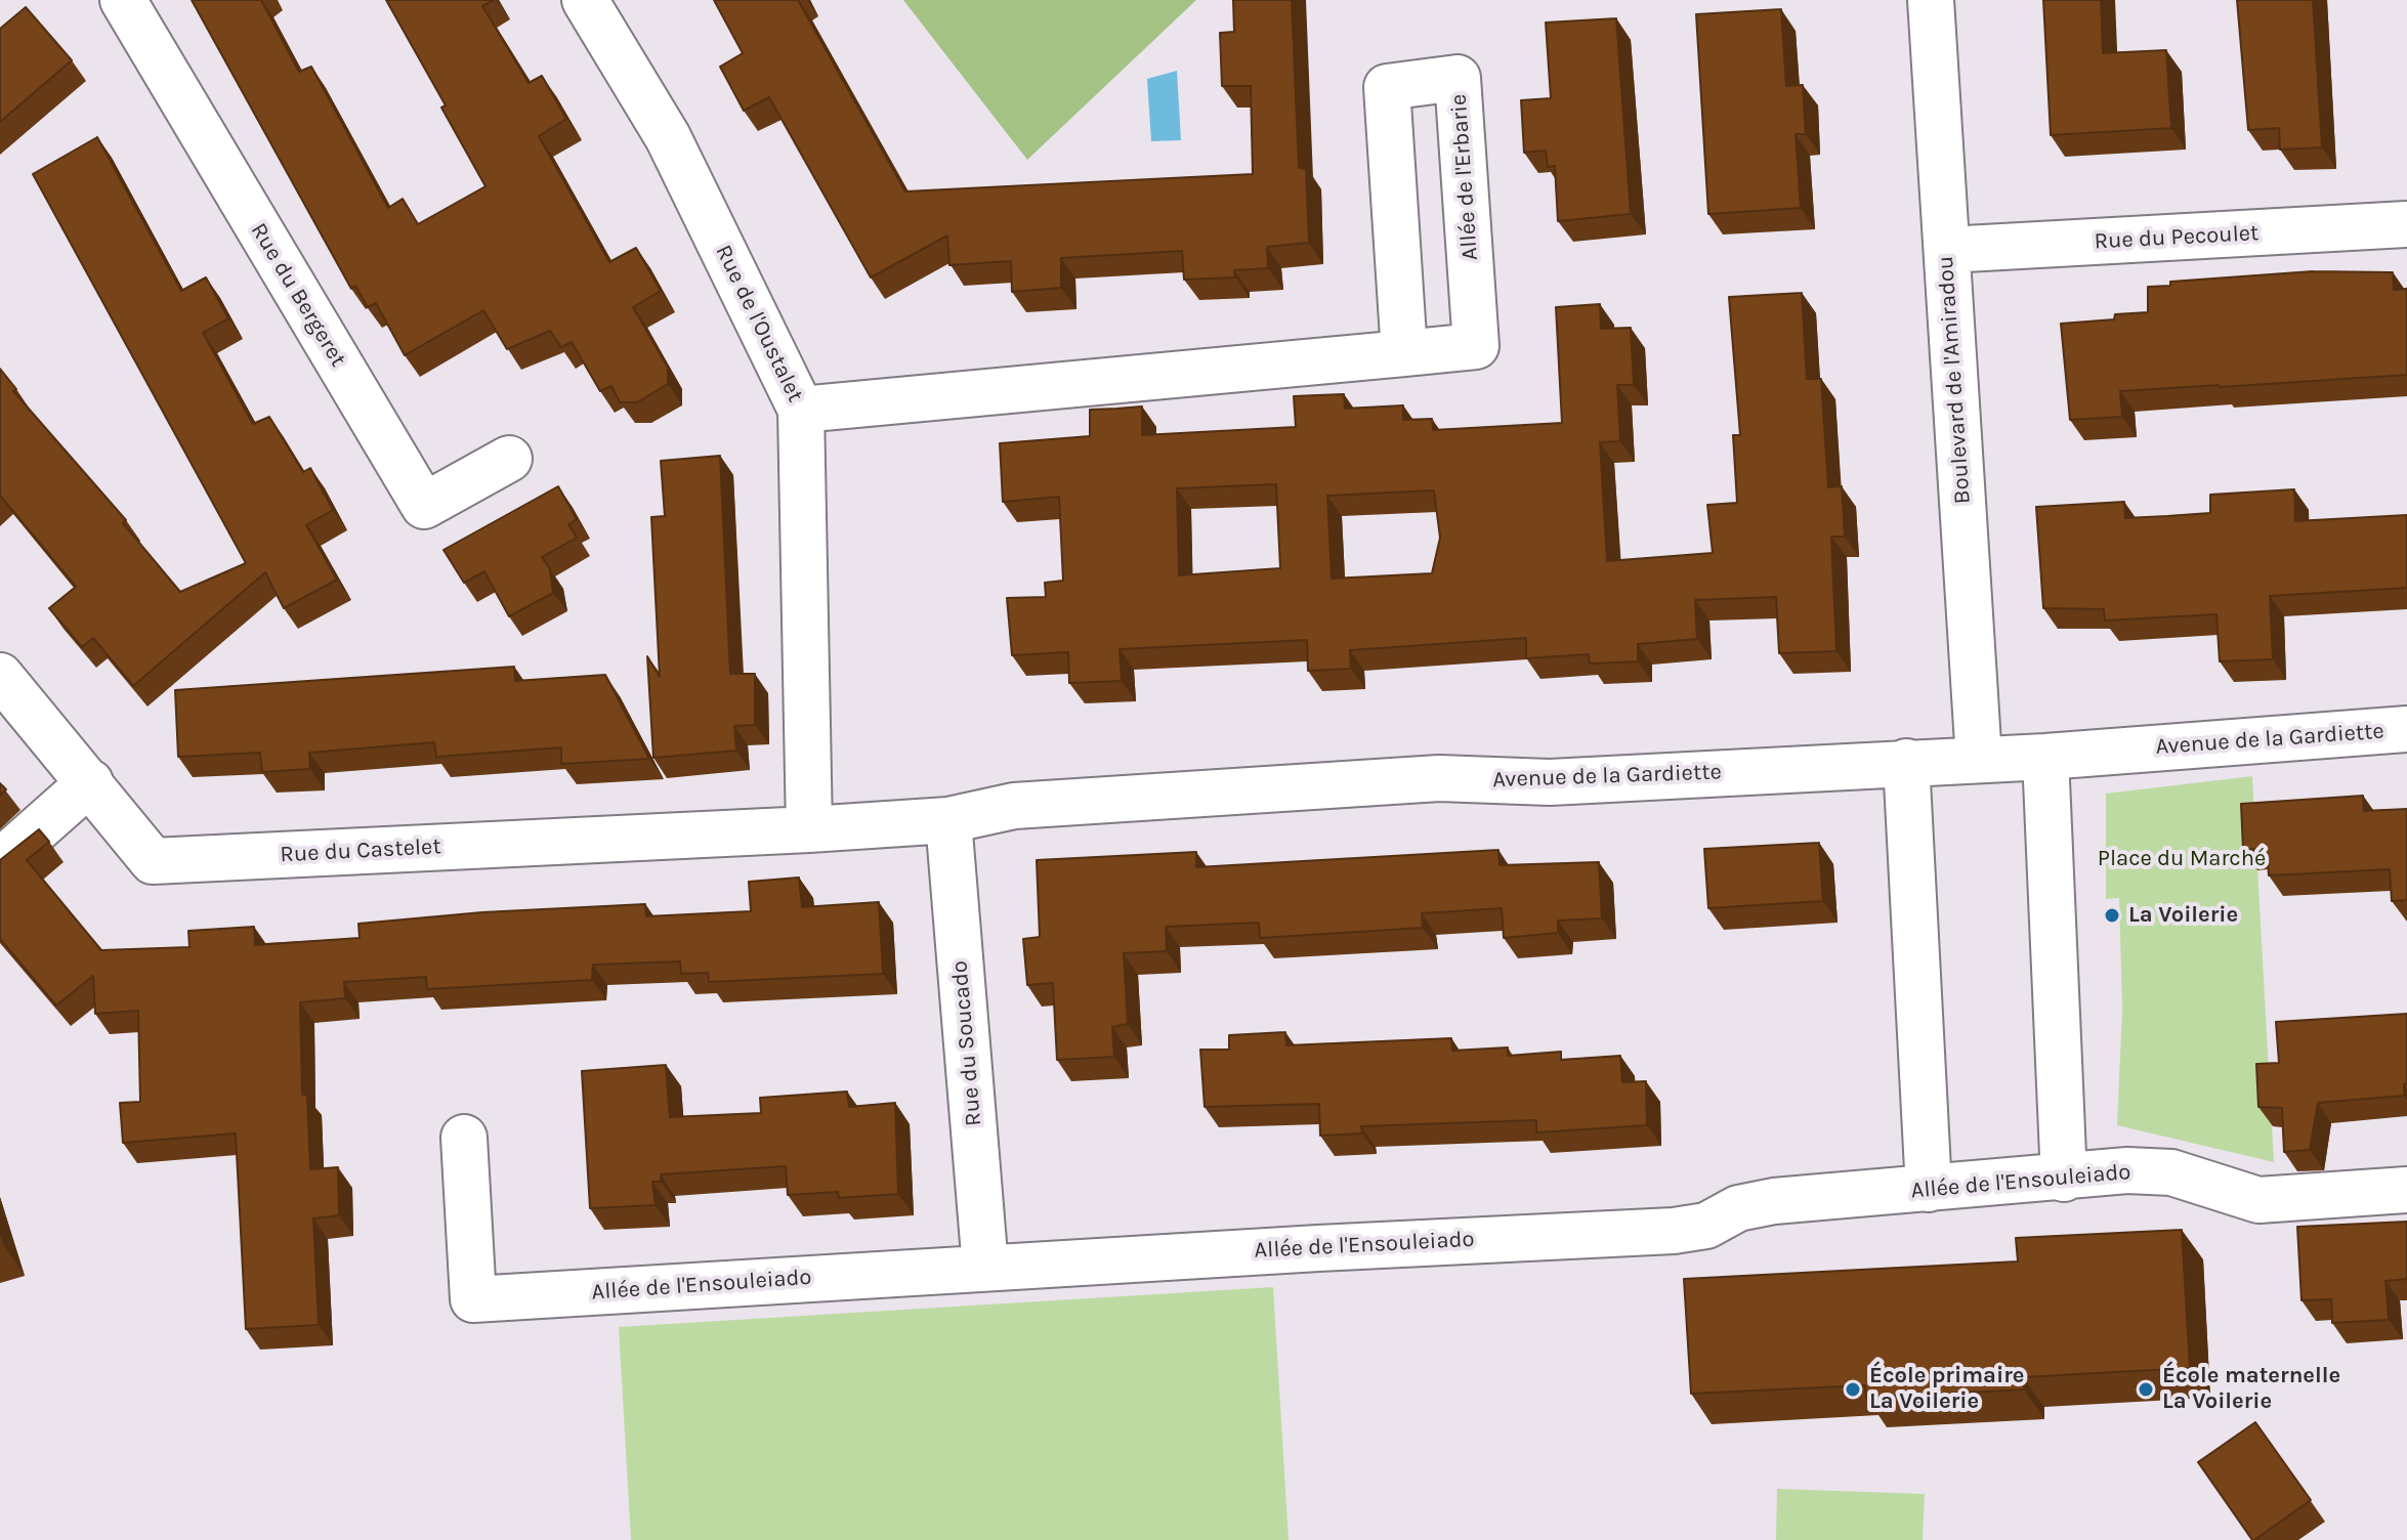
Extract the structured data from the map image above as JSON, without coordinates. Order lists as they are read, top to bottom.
{
  "streets": {
    "street": [
      "Allée de l'Erbarie",
      "Rue du Pecoulet",
      "Rue du Bergeret",
      "Rue de l'Oustalet",
      "Boulevard de l'Amiradou",
      "Avenue de la Gardiette",
      "Rue du Castelet",
      "Rue du Soucado",
      "Allée de l'Ensouleiado"
    ]
  },
  "crossings": [
    ["Allée de l'Erbarie", "Rue de l'Oustalet"],
    ["Rue du Pecoulet", "Boulevard de l'Amiradou"],
    ["Rue de l'Oustalet", "Avenue de la Gardiette"],
    ["Rue de l'Oustalet", "Rue du Castelet"],
    ["Boulevard de l'Amiradou", "Avenue de la Gardiette"],
    ["Avenue de la Gardiette", "Rue du Castelet"],
    ["Avenue de la Gardiette", "Rue du Soucado"],
    ["Rue du Soucado", "Allée de l'Ensouleiado"]
  ],
  "parks": ["Place du Marché"],
  "places": ["La Voilerie", "École primaire La Voilerie", "École maternelle La Voilerie"]
}
